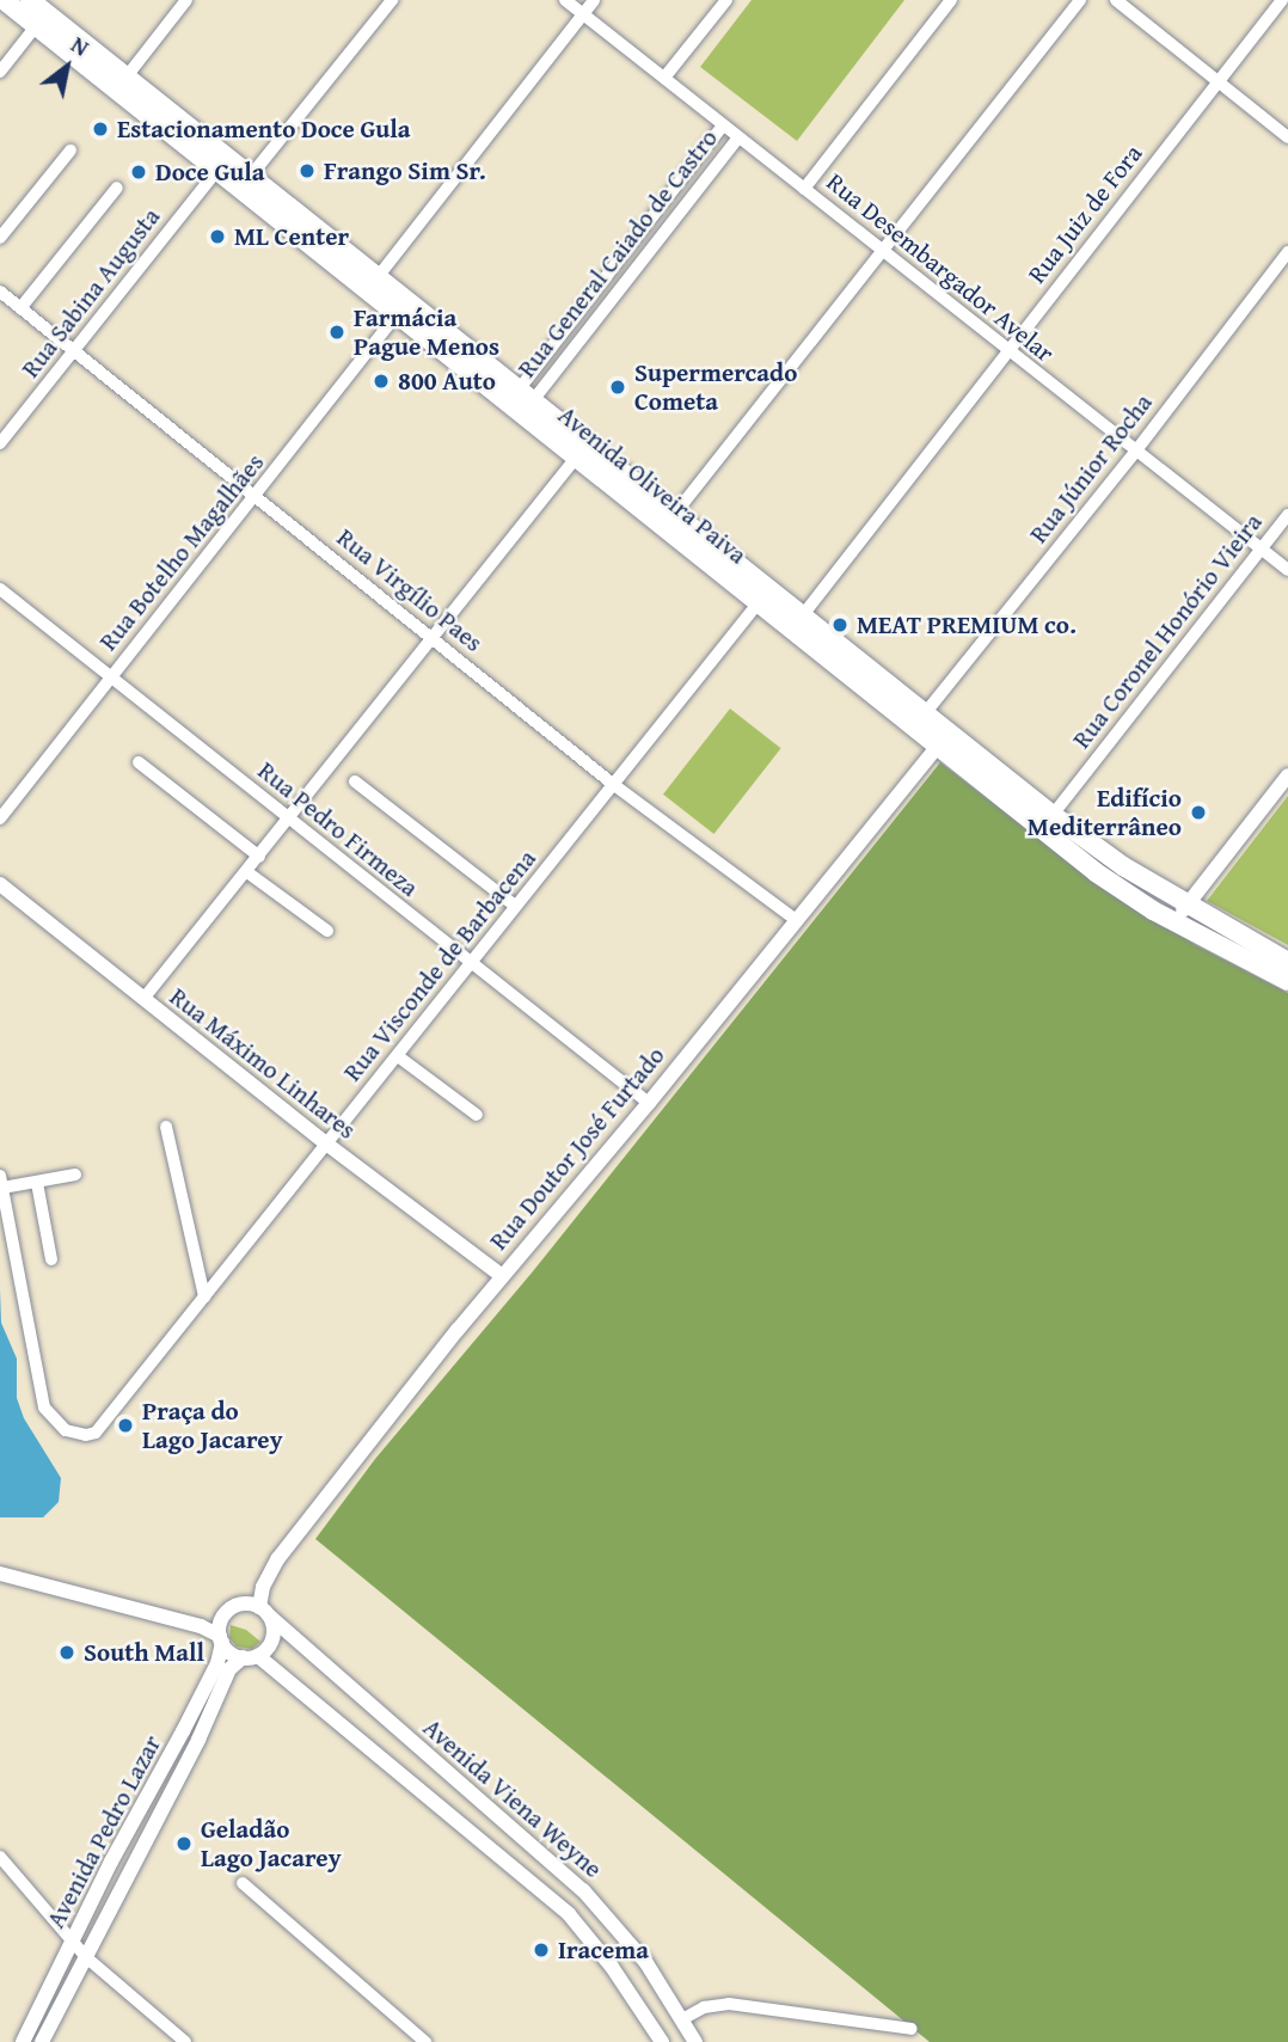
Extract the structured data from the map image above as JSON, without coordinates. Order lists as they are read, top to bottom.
{
  "streets": {
    "main road": ["Avenida Oliveira Paiva"],
    "street": [
      "Rua Juiz de Fora",
      "Rua General Caiado de Castro",
      "Rua Desembargador Avelar",
      "Rua Sabina Augusta",
      "Rua Júnior Rocha",
      "Rua Botelho Magalhães",
      "Rua Virgílio Paes",
      "Rua Coronel Honório Vieira",
      "Rua Pedro Firmeza",
      "Rua Visconde de Barbacena",
      "Rua Máximo Linhares",
      "Rua Doutor José Furtado",
      "Avenida Viena Weyne",
      "Avenida Pedro Lazar"
    ]
  },
  "crossings": [
    ["Rua Juiz de Fora", "Rua Desembargador Avelar"],
    ["Rua Juiz de Fora", "Avenida Oliveira Paiva"],
    ["Rua General Caiado de Castro", "Rua Desembargador Avelar"],
    ["Rua General Caiado de Castro", "Avenida Oliveira Paiva"],
    ["Rua Desembargador Avelar", "Rua Júnior Rocha"],
    ["Rua Desembargador Avelar", "Rua Coronel Honório Vieira"],
    ["Rua Sabina Augusta", "Avenida Oliveira Paiva"],
    ["Rua Sabina Augusta", "Rua Virgílio Paes"],
    ["Rua Júnior Rocha", "Avenida Oliveira Paiva"],
    ["Avenida Oliveira Paiva", "Rua Botelho Magalhães"],
    ["Avenida Oliveira Paiva", "Rua Coronel Honório Vieira"],
    ["Avenida Oliveira Paiva", "Rua Visconde de Barbacena"],
    ["Avenida Oliveira Paiva", "Rua Doutor José Furtado"],
    ["Rua Botelho Magalhães", "Rua Virgílio Paes"],
    ["Rua Botelho Magalhães", "Rua Pedro Firmeza"],
    ["Rua Virgílio Paes", "Rua Visconde de Barbacena"],
    ["Rua Virgílio Paes", "Rua Doutor José Furtado"],
    ["Rua Pedro Firmeza", "Rua Visconde de Barbacena"],
    ["Rua Pedro Firmeza", "Rua Doutor José Furtado"],
    ["Rua Visconde de Barbacena", "Rua Máximo Linhares"],
    ["Rua Máximo Linhares", "Rua Doutor José Furtado"],
    ["Rua Doutor José Furtado", "Avenida Viena Weyne"],
    ["Rua Doutor José Furtado", "Avenida Pedro Lazar"],
    ["Avenida Viena Weyne", "Avenida Pedro Lazar"]
  ],
  "places": [
    "Estacionamento Doce Gula",
    "Frango Sim Sr.",
    "Doce Gula",
    "ML Center",
    "Farmácia Pague Menos",
    "800 Auto",
    "Supermercado Cometa",
    "MEAT PREMIUM co.",
    "Edifício Mediterrâneo",
    "Praça do Lago Jacarey",
    "South Mall",
    "Geladão Lago Jacarey",
    "Iracema"
  ],
  "north": "top right"
}
